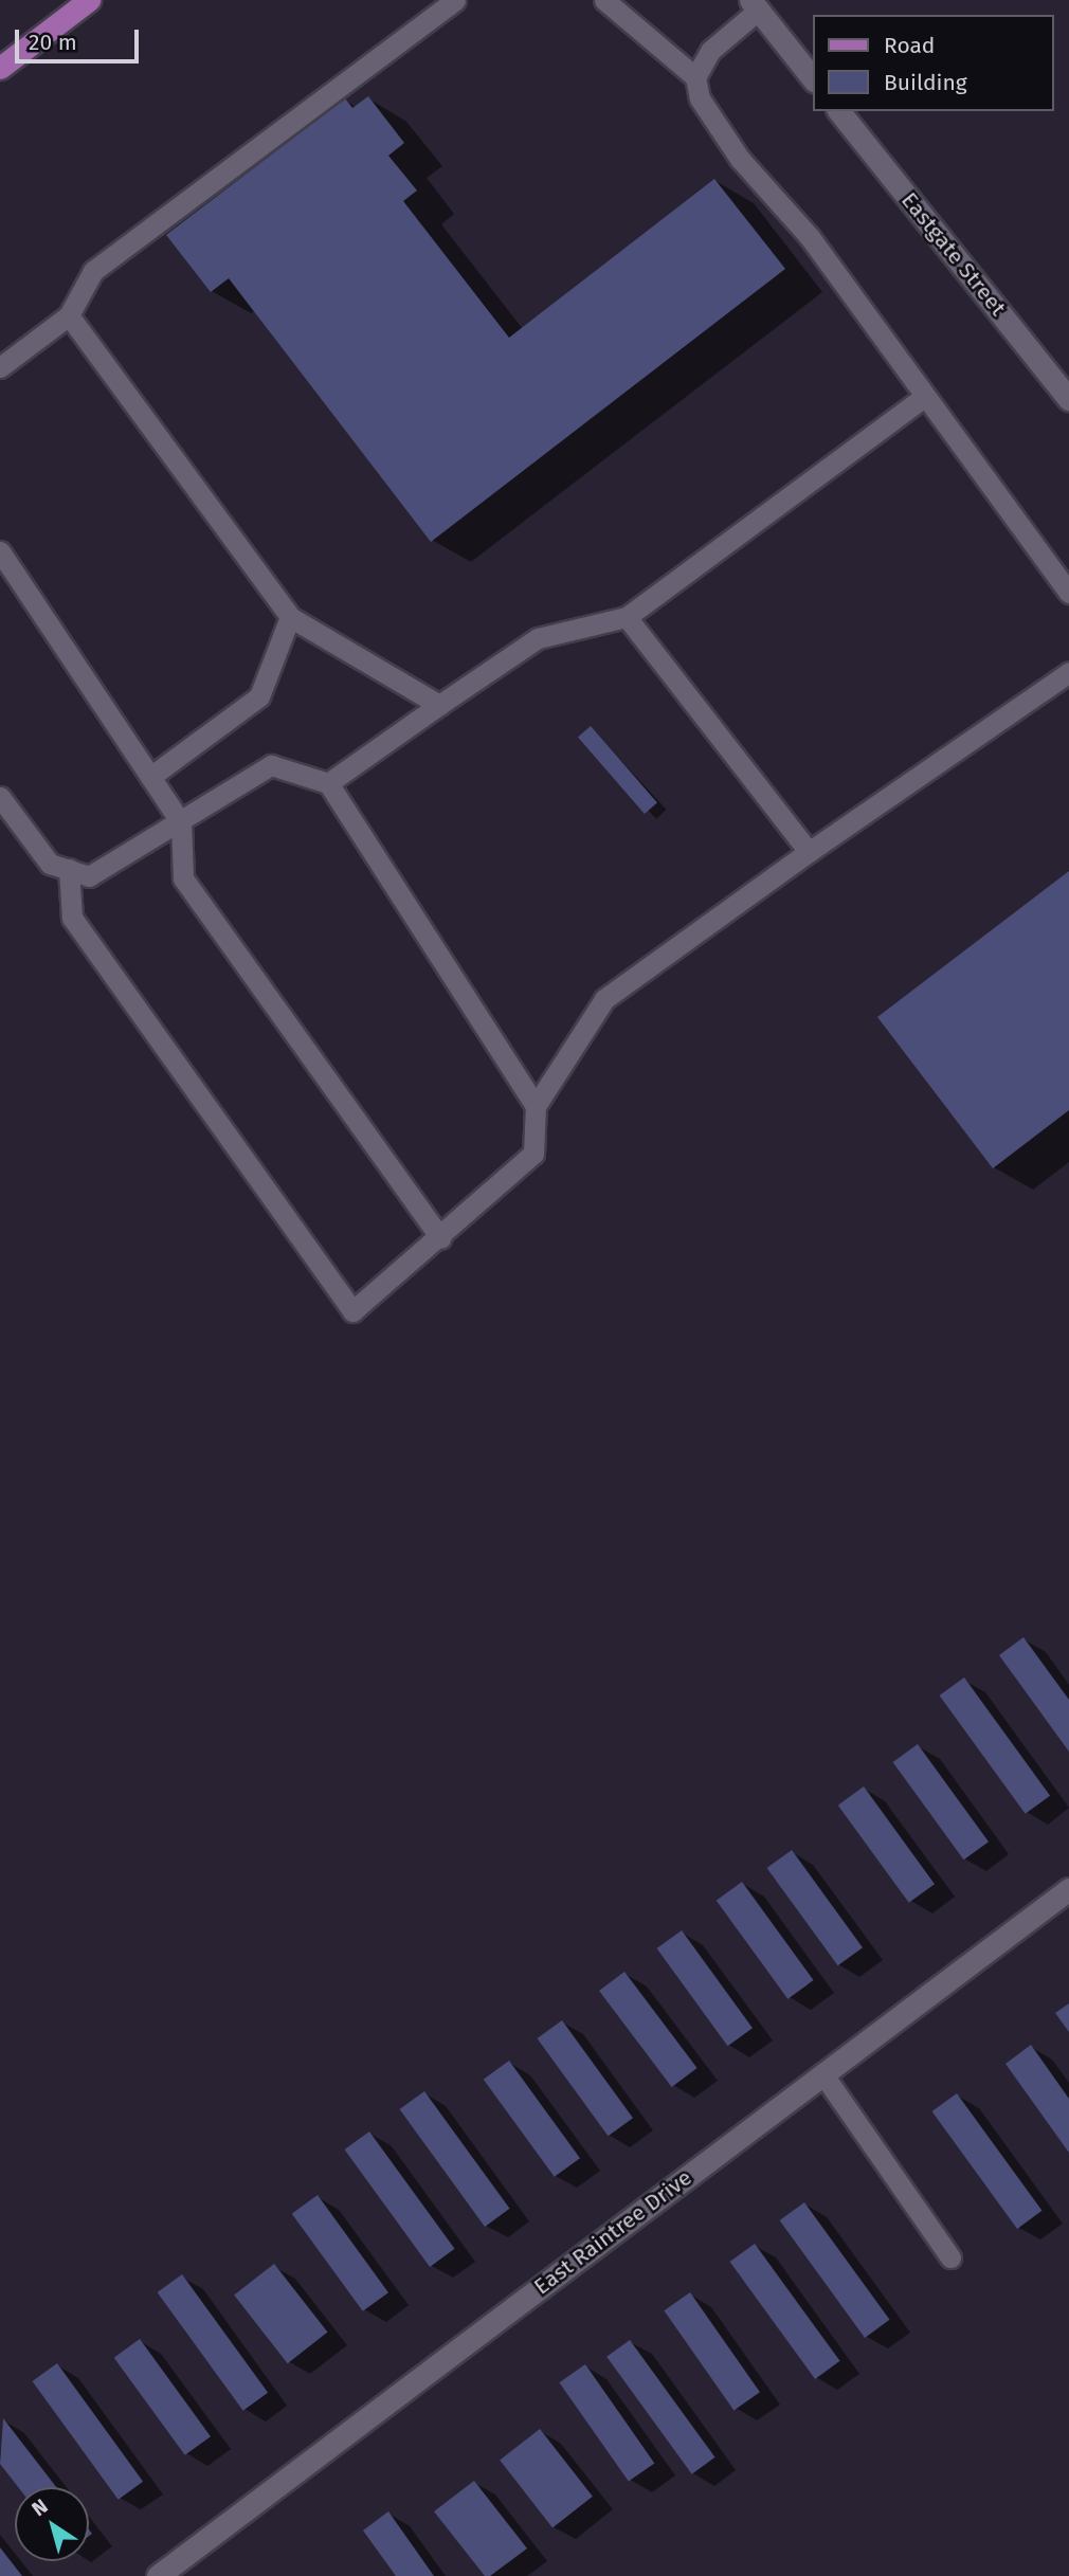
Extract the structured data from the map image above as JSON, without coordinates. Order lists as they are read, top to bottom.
{
  "streets": {
    "street": ["Eastgate Street", "East Raintree Drive"]
  },
  "legend": ["Road", "Building"],
  "scale_bar": "20 m",
  "north": "top left"
}
